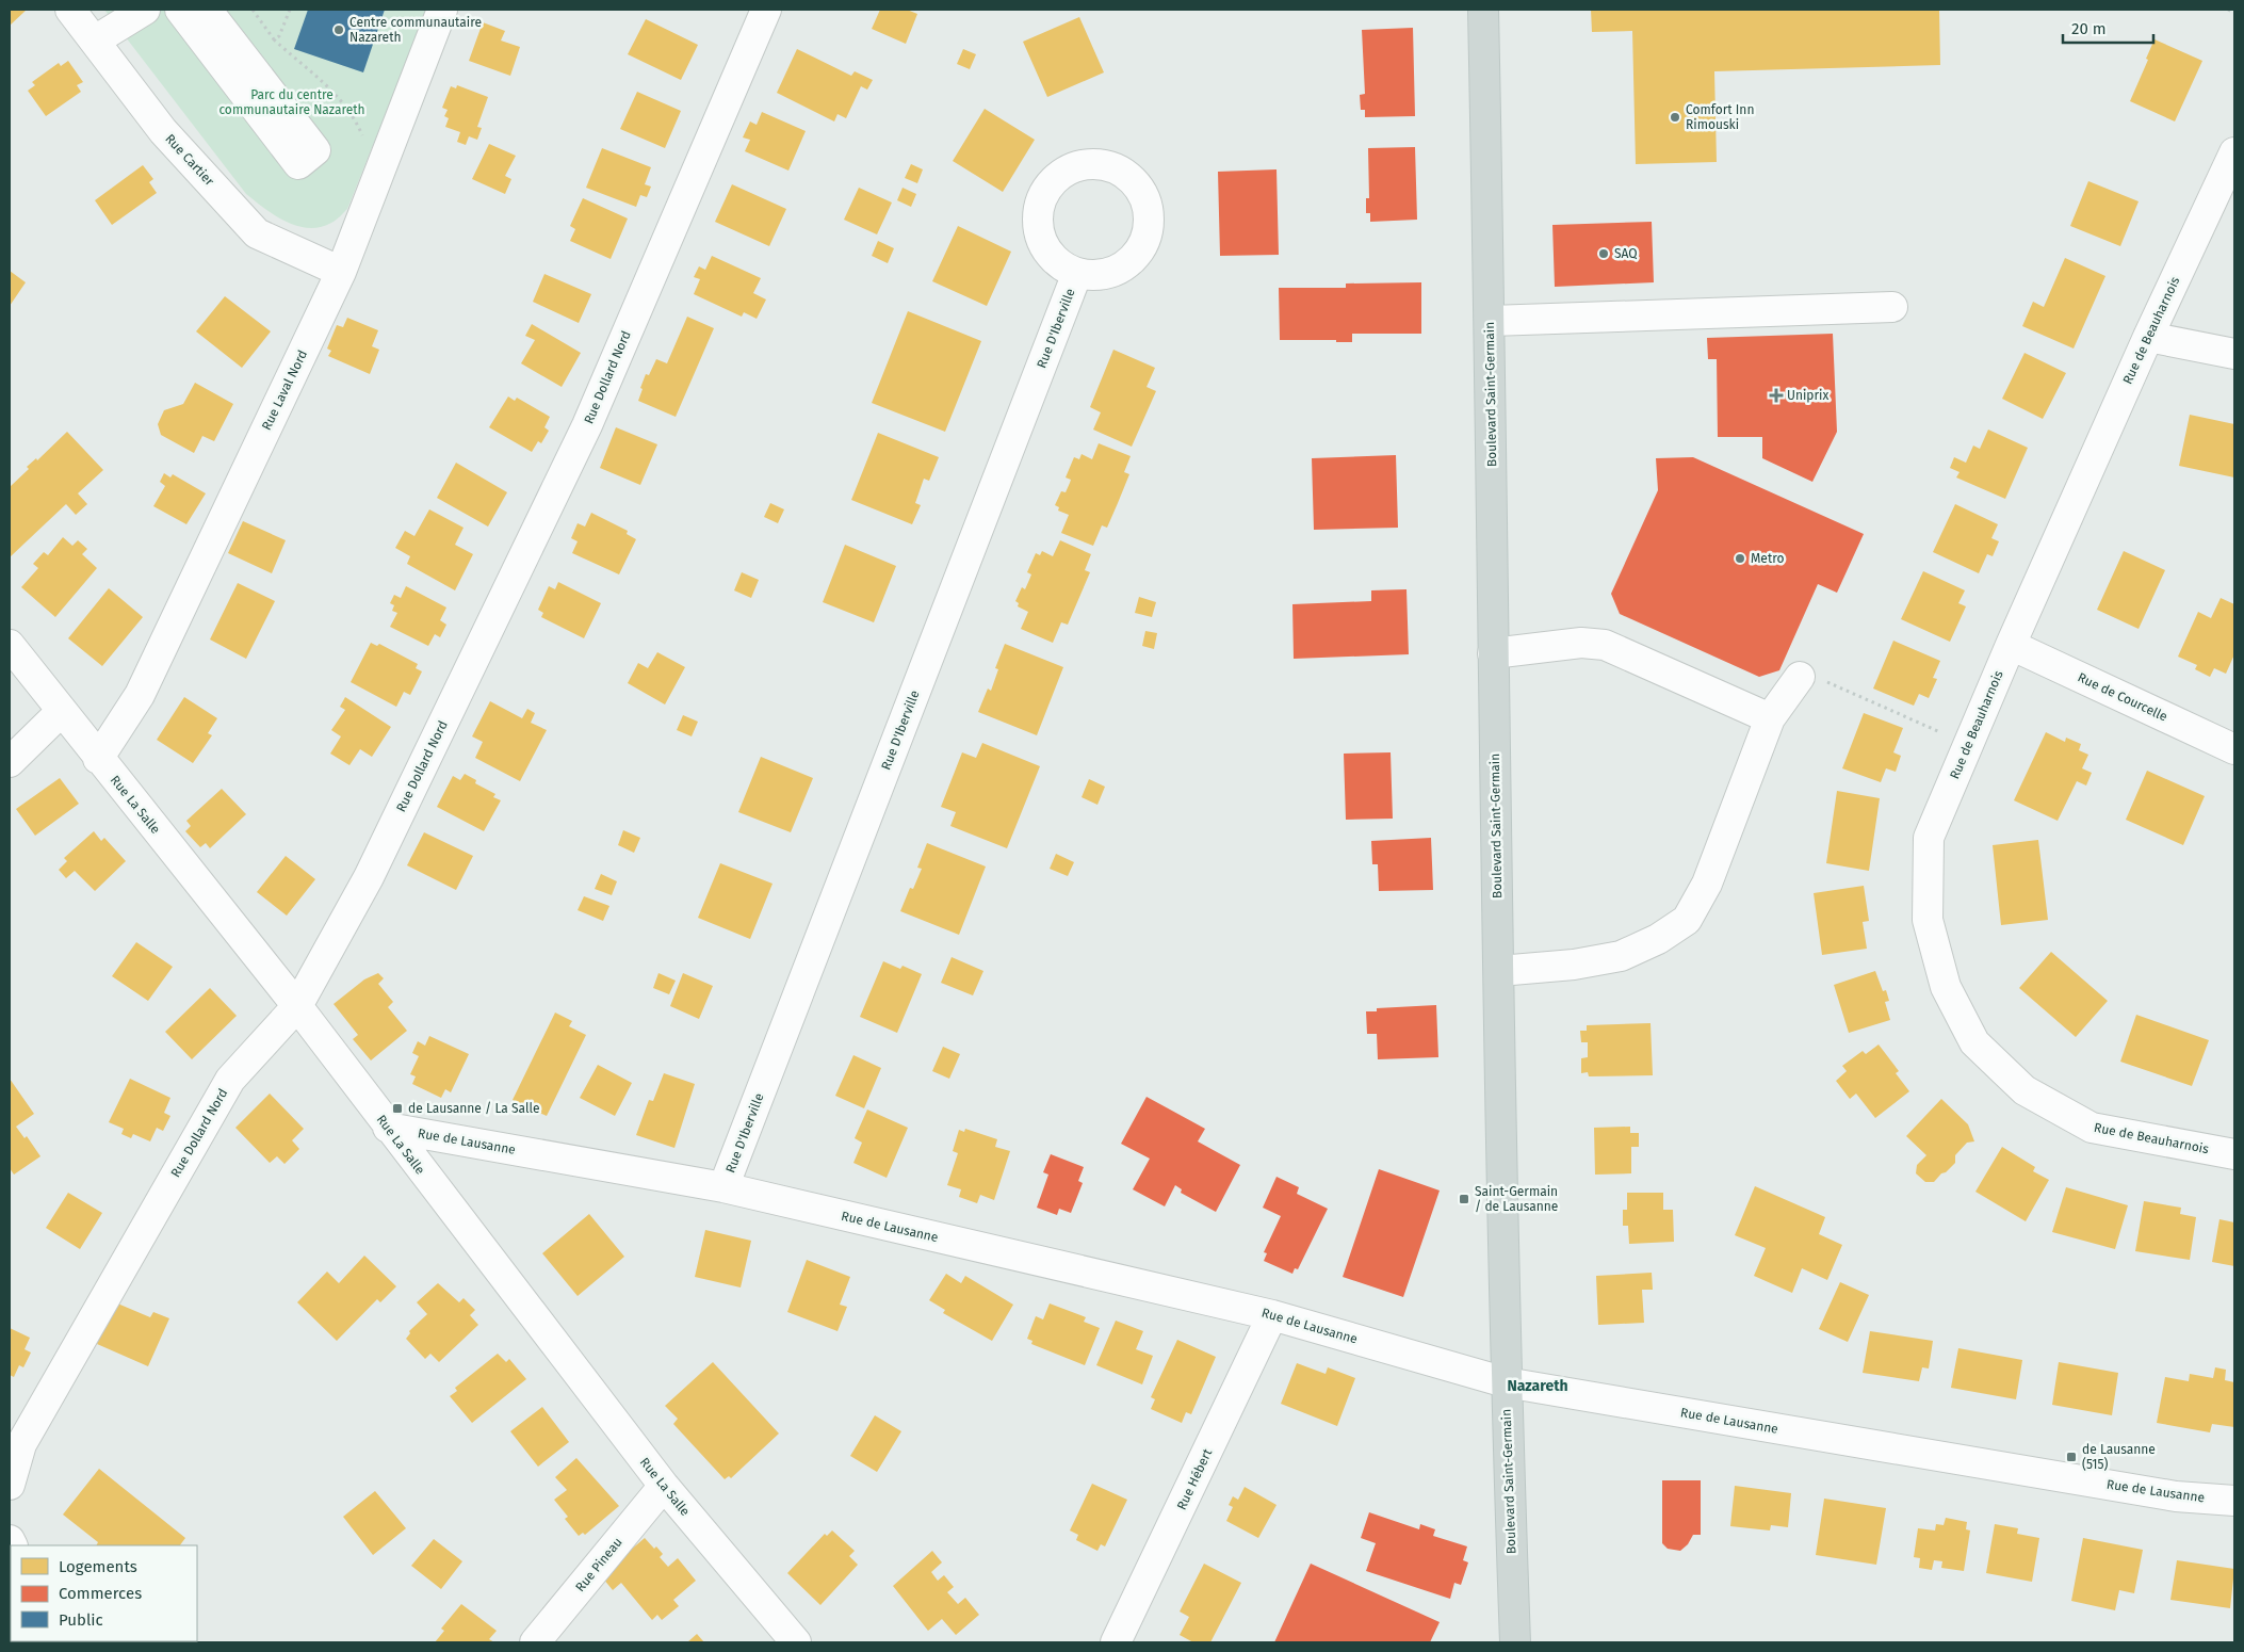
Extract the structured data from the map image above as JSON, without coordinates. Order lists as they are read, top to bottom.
{
  "streets": {
    "main road": ["Boulevard Saint-Germain"],
    "street": [
      "Rue Cartier",
      "Rue D'Iberville",
      "Rue de Beauharnois",
      "Rue Dollard Nord",
      "Rue Laval Nord",
      "Rue de Courcelle",
      "Rue La Salle",
      "Rue de Lausanne",
      "Rue Hébert",
      "Rue Pineau"
    ]
  },
  "crossings": [
    ["Rue Cartier", "Rue Laval Nord"],
    ["Rue D'Iberville", "Rue de Lausanne"],
    ["Rue de Beauharnois", "Rue de Courcelle"],
    ["Rue Dollard Nord", "Rue La Salle"],
    ["Rue Laval Nord", "Rue La Salle"],
    ["Boulevard Saint-Germain", "Rue de Lausanne"],
    ["Rue La Salle", "Rue de Lausanne"],
    ["Rue La Salle", "Rue Pineau"],
    ["Rue de Lausanne", "Rue Hébert"]
  ],
  "districts": ["Nazareth"],
  "parks": ["Parc du centre communautaire Nazareth"],
  "places": {
    "other": [
      "Centre communautaire Nazareth",
      "Comfort Inn Rimouski",
      "SAQ",
      "Metro"
    ],
    "health": ["Uniprix"],
    "transit": ["de Lausanne / La Salle", "Saint-Germain / de Lausanne", "de Lausanne (515)"]
  },
  "legend": ["Logements", "Commerces", "Public"],
  "scale_bar": "20 m"
}
